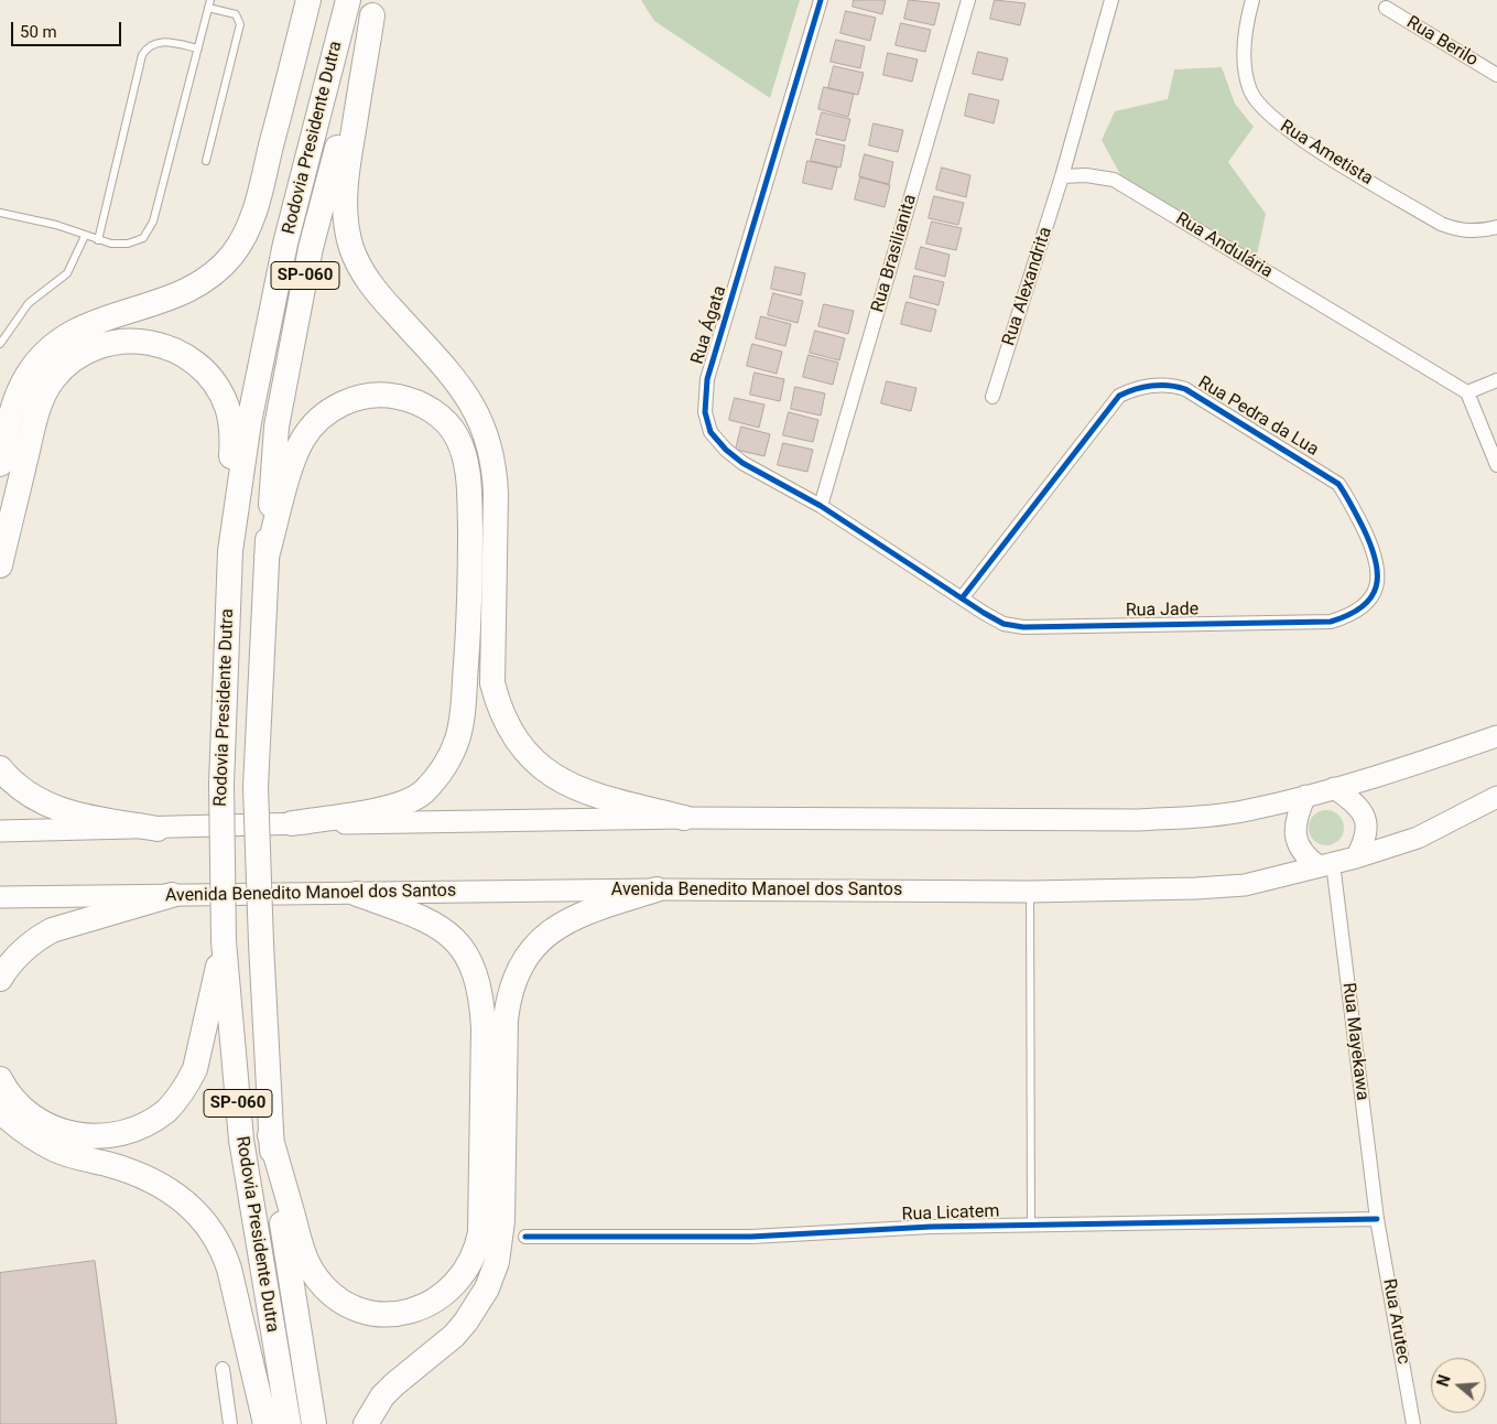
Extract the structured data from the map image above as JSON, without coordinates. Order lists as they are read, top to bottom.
{
  "streets": {
    "highway": ["Rodovia Presidente Dutra", "SP-060"],
    "main road": ["Avenida Benedito Manoel dos Santos"],
    "street": [
      "Rua Berilo",
      "Rua Ametista",
      "Rua Andulária",
      "Rua Brasilianita",
      "Rua Alexandrita",
      "Rua Ágata",
      "Rua Pedra da Lua",
      "Rua Jade",
      "Rua Mayekawa",
      "Rua Licatem",
      "Rua Arutec"
    ]
  },
  "crossings": [
    ["Rua Andulária", "Rua Alexandrita"],
    ["Rua Brasilianita", "Rua Ágata"],
    ["Rua Ágata", "Rua Pedra da Lua"],
    ["Rua Ágata", "Rua Jade"],
    ["Rua Pedra da Lua", "Rua Jade"],
    ["Avenida Benedito Manoel dos Santos", "Rua Mayekawa"],
    ["Rua Mayekawa", "Rua Licatem"],
    ["Rua Mayekawa", "Rua Arutec"],
    ["Rua Licatem", "Rua Arutec"]
  ],
  "scale_bar": "50 m",
  "north": "left"
}
